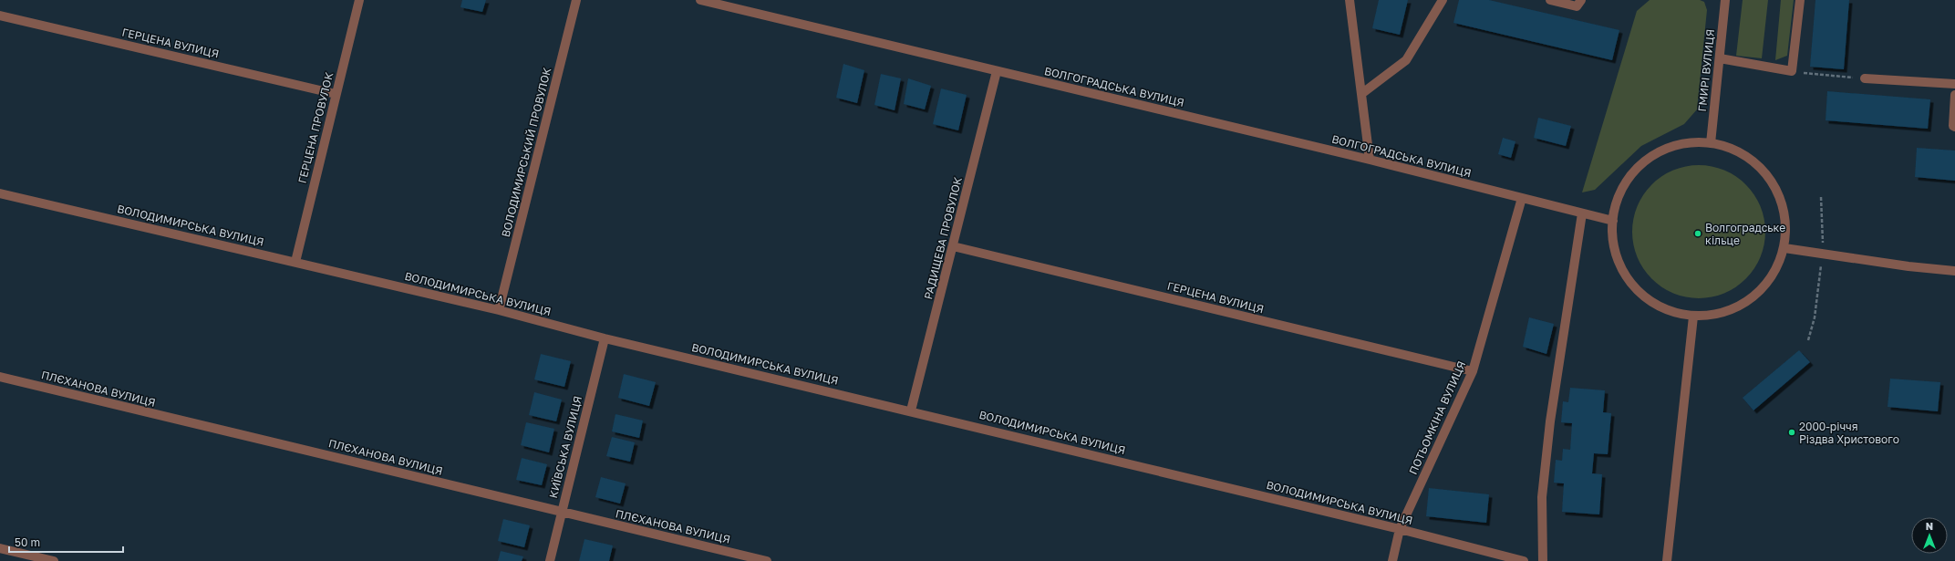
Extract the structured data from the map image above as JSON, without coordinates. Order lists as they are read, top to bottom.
{
  "streets": {
    "street": [
      "ГЕРЦЕНА ВУЛИЦЯ",
      "ГМИРІ ВУЛИЦЯ",
      "ВОЛГОГРАДСЬКА ВУЛИЦЯ",
      "ГЕРЦЕНА ПРОВУЛОК",
      "ВОЛОДИМИРСЬКИЙ ПРОВУЛОК",
      "ВОЛОДИМИРСЬКА ВУЛИЦЯ",
      "РАДИЩЕВА ПРОВУЛОК",
      "ПЛЄХАНОВА ВУЛИЦЯ",
      "ПОТЬОМКІНА ВУЛИЦЯ",
      "КИЇВСЬКА ВУЛИЦЯ"
    ]
  },
  "crossings": [
    ["ГЕРЦЕНА ВУЛИЦЯ", "ГЕРЦЕНА ПРОВУЛОК"],
    ["ГЕРЦЕНА ВУЛИЦЯ", "РАДИЩЕВА ПРОВУЛОК"],
    ["ГЕРЦЕНА ВУЛИЦЯ", "ПОТЬОМКІНА ВУЛИЦЯ"],
    ["ВОЛГОГРАДСЬКА ВУЛИЦЯ", "РАДИЩЕВА ПРОВУЛОК"],
    ["ВОЛГОГРАДСЬКА ВУЛИЦЯ", "ПОТЬОМКІНА ВУЛИЦЯ"],
    ["ГЕРЦЕНА ПРОВУЛОК", "ВОЛОДИМИРСЬКА ВУЛИЦЯ"],
    ["ВОЛОДИМИРСЬКИЙ ПРОВУЛОК", "ВОЛОДИМИРСЬКА ВУЛИЦЯ"],
    ["ВОЛОДИМИРСЬКА ВУЛИЦЯ", "РАДИЩЕВА ПРОВУЛОК"],
    ["ВОЛОДИМИРСЬКА ВУЛИЦЯ", "ПОТЬОМКІНА ВУЛИЦЯ"],
    ["ВОЛОДИМИРСЬКА ВУЛИЦЯ", "КИЇВСЬКА ВУЛИЦЯ"],
    ["ПЛЄХАНОВА ВУЛИЦЯ", "КИЇВСЬКА ВУЛИЦЯ"]
  ],
  "places": ["Волгоградське кільце", "2000-річчя Різдва Христового"],
  "scale_bar": "50 m",
  "north": "top"
}
